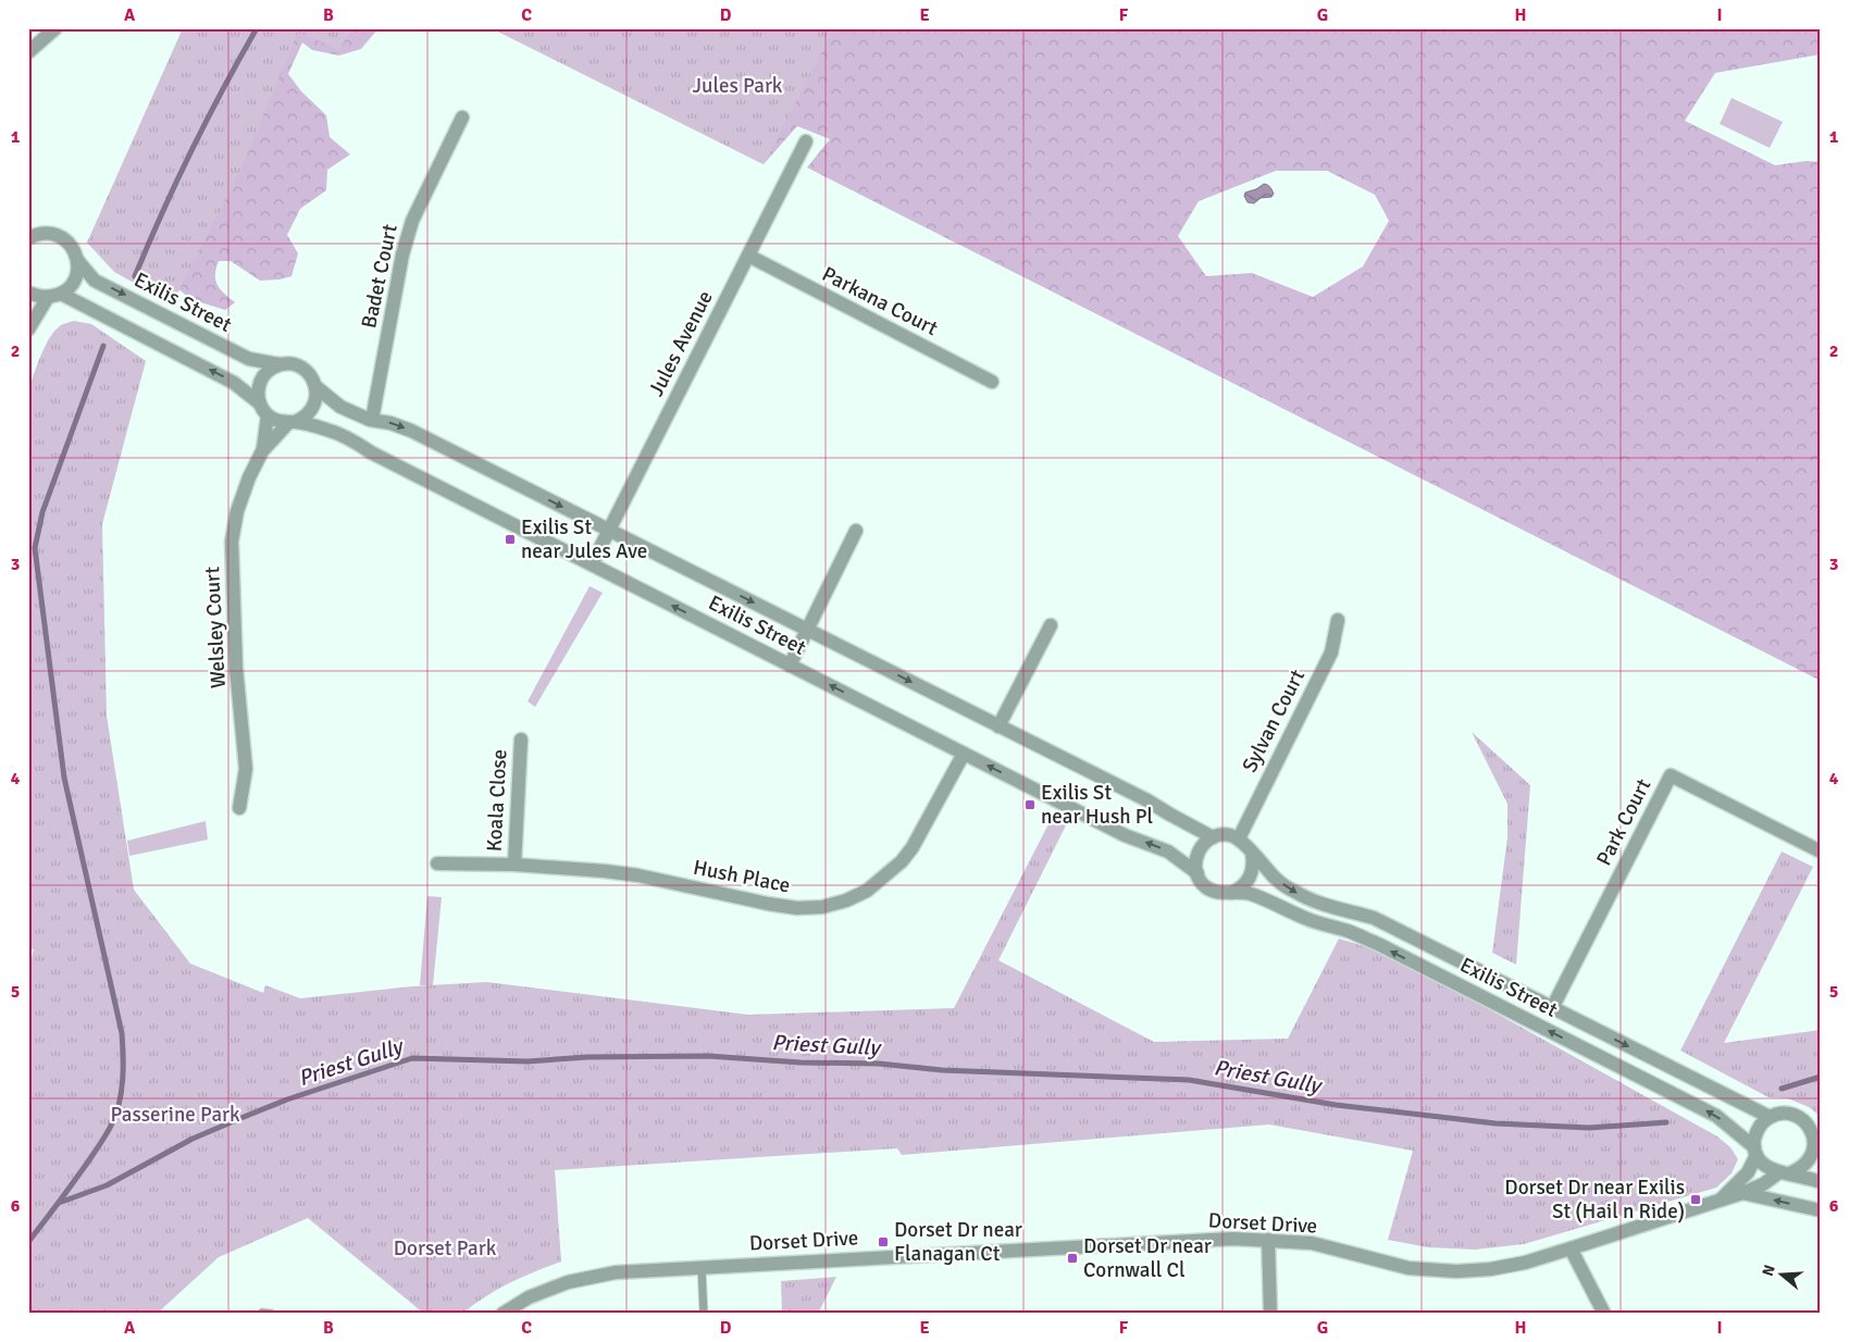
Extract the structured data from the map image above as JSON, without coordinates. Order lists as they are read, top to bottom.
{
  "streets": {
    "street": [
      "Badet Court",
      "Parkana Court",
      "Exilis Street",
      "Jules Avenue",
      "Welsley Court",
      "Sylvan Court",
      "Koala Close",
      "Park Court",
      "Hush Place",
      "Dorset Drive"
    ]
  },
  "crossings": [
    ["Badet Court", "Exilis Street"],
    ["Parkana Court", "Jules Avenue"],
    ["Exilis Street", "Jules Avenue"],
    ["Exilis Street", "Welsley Court"],
    ["Exilis Street", "Sylvan Court"],
    ["Exilis Street", "Park Court"],
    ["Exilis Street", "Hush Place"],
    ["Exilis Street", "Dorset Drive"],
    ["Koala Close", "Hush Place"]
  ],
  "water": ["Priest Gully"],
  "parks": ["Jules Park", "Passerine Park", "Dorset Park"],
  "places": {
    "transit": [
      "Exilis St near Jules Ave",
      "Exilis St near Hush Pl",
      "Dorset Dr near Exilis St (Hail n Ride)",
      "Dorset Dr near Flanagan Ct",
      "Dorset Dr near Cornwall Cl"
    ]
  },
  "north": "left",
  "grid": {
    "columns": [
      "A",
      "B",
      "C",
      "D",
      "E",
      "F",
      "G",
      "H",
      "I"
    ],
    "rows": [
      "1",
      "2",
      "3",
      "4",
      "5",
      "6"
    ]
  }
}
